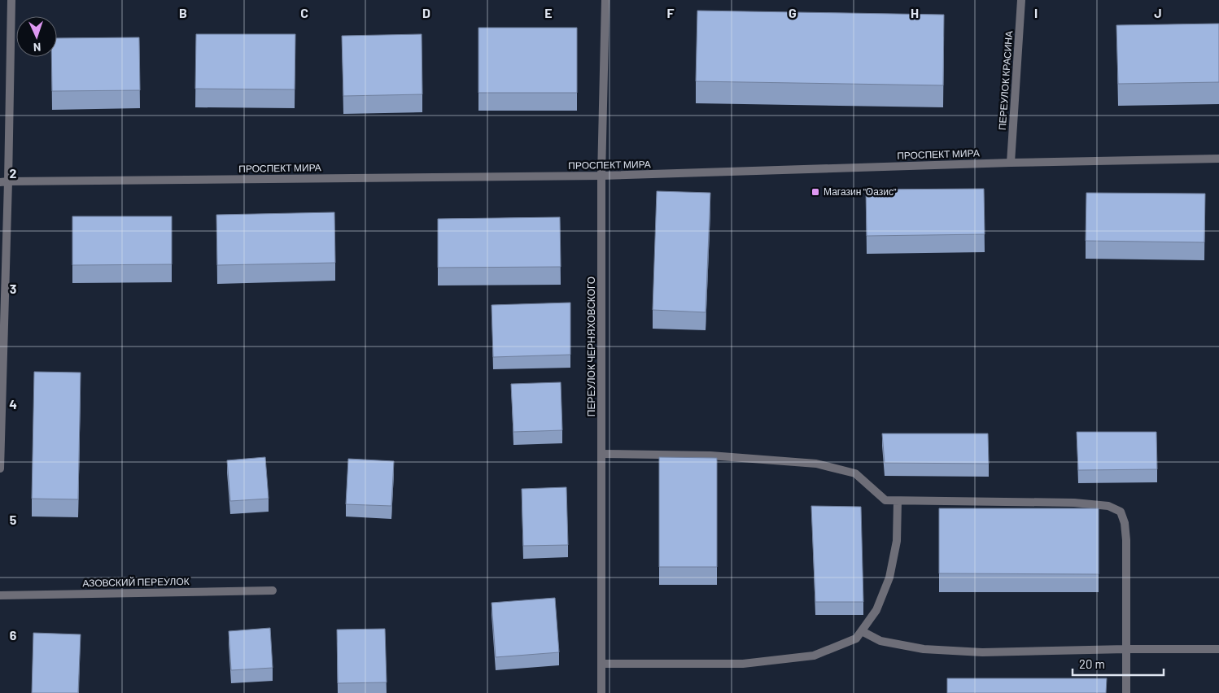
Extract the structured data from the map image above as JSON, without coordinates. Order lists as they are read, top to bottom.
{
  "streets": {
    "street": [
      "ПЕРЕУЛОК КРАСИНА",
      "ПРОСПЕКТ МИРА",
      "ПЕРЕУЛОК ЧЕРНЯХОВСКОГО",
      "АЗОВСКИЙ ПЕРЕУЛОК"
    ]
  },
  "crossings": [
    ["ПЕРЕУЛОК КРАСИНА", "ПРОСПЕКТ МИРА"],
    ["ПРОСПЕКТ МИРА", "ПЕРЕУЛОК ЧЕРНЯХОВСКОГО"]
  ],
  "places": {
    "transit": ["Магазин \"Оазис\""]
  },
  "scale_bar": "20 m",
  "north": "bottom",
  "grid": {
    "columns": [
      "B",
      "C",
      "D",
      "E",
      "F",
      "G",
      "H",
      "I",
      "J"
    ],
    "rows": [
      "2",
      "3",
      "4",
      "5",
      "6"
    ]
  }
}
